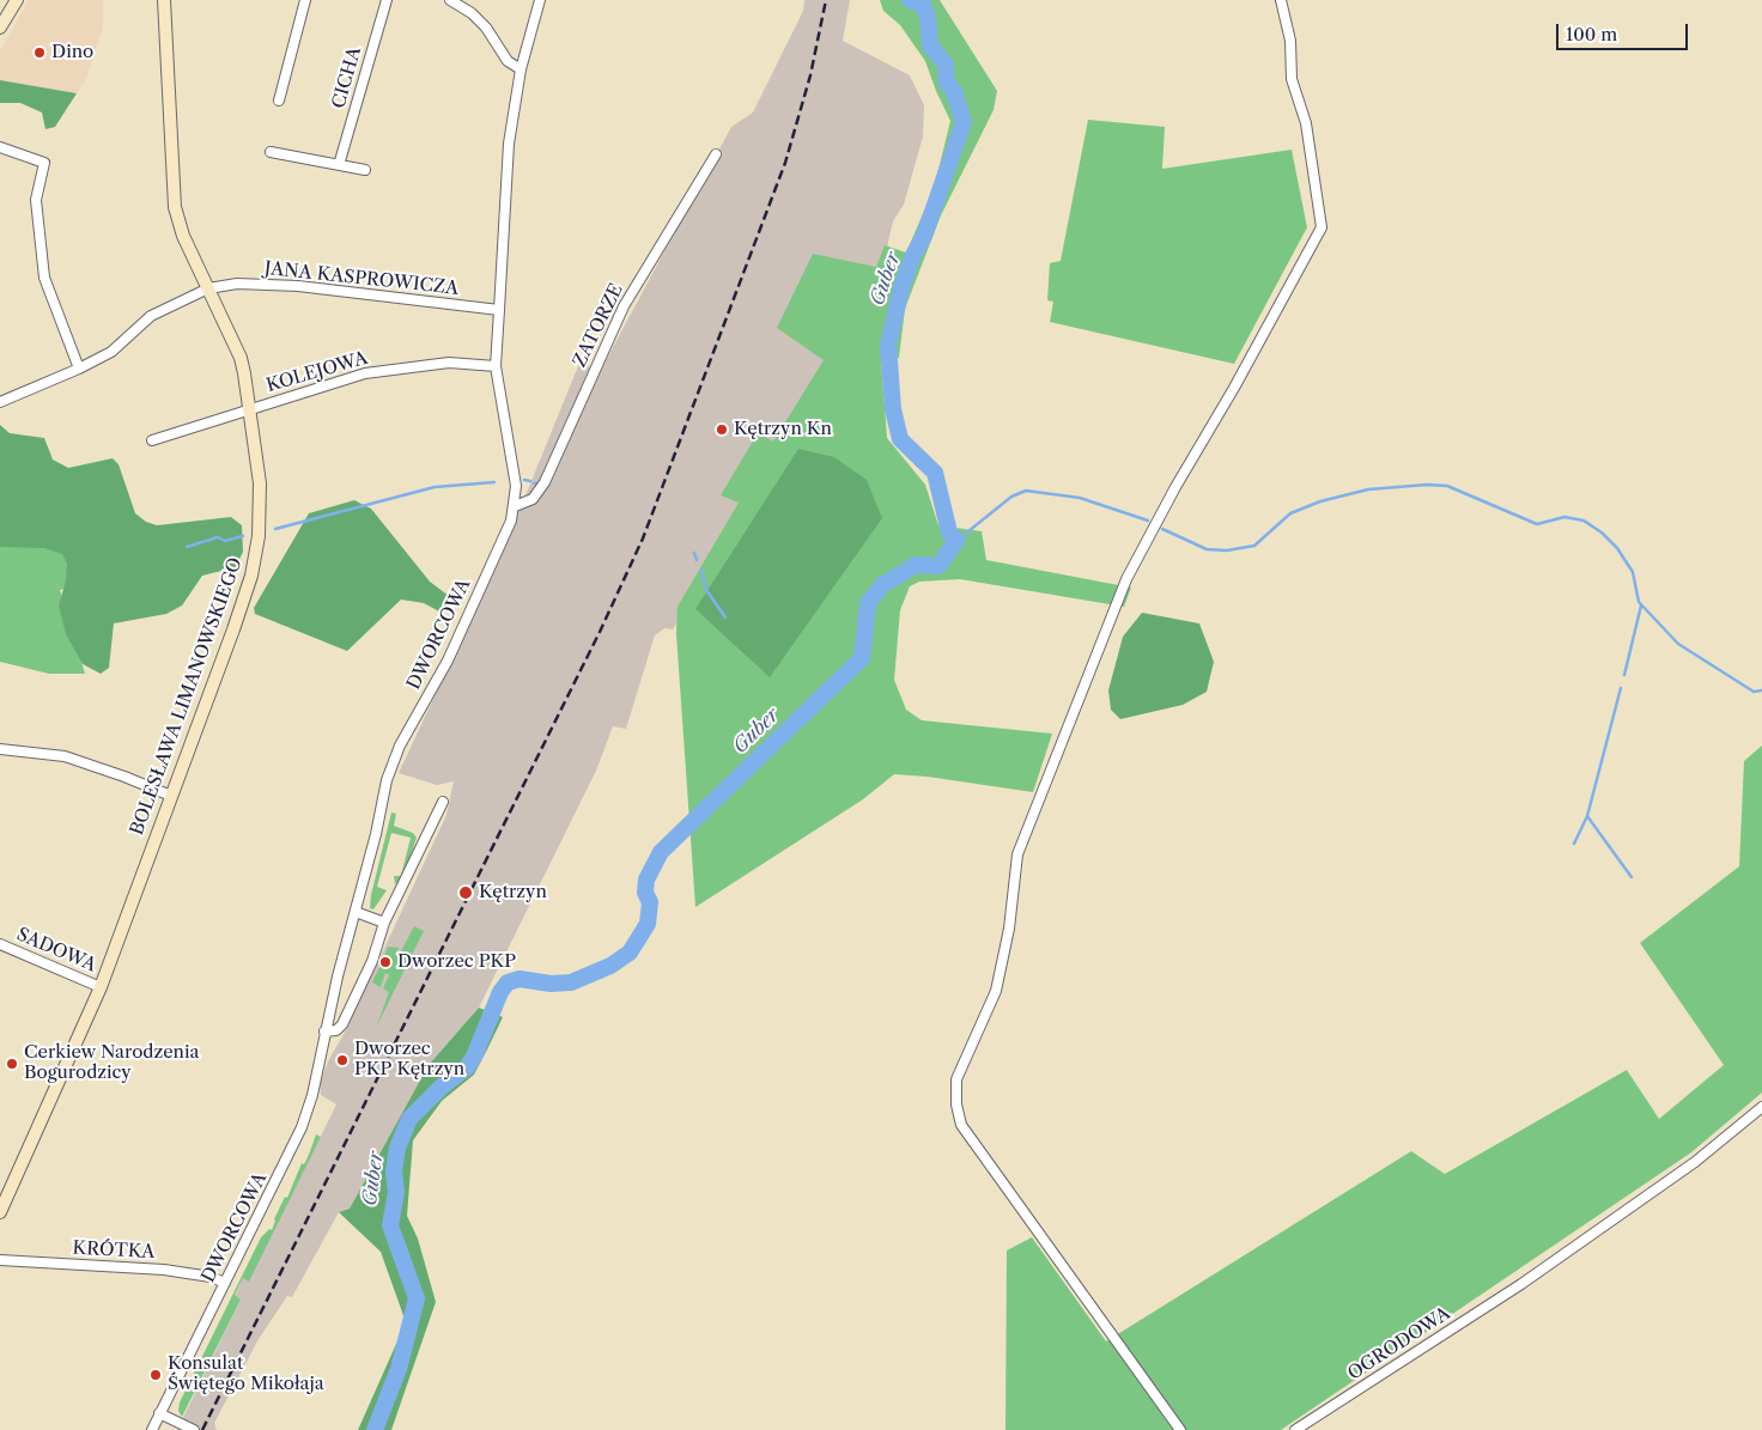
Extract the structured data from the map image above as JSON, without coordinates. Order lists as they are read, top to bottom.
{
  "streets": {
    "street": [
      "CICHA",
      "JANA KASPROWICZA",
      "ZATORZE",
      "KOLEJOWA",
      "DWORCOWA",
      "BOLESŁAWA LIMANOWSKIEGO",
      "SADOWA",
      "KRÓTKA",
      "OGRODOWA"
    ]
  },
  "crossings": [
    ["JANA KASPROWICZA", "DWORCOWA"],
    ["JANA KASPROWICZA", "BOLESŁAWA LIMANOWSKIEGO"],
    ["ZATORZE", "DWORCOWA"],
    ["KOLEJOWA", "DWORCOWA"],
    ["KOLEJOWA", "BOLESŁAWA LIMANOWSKIEGO"],
    ["DWORCOWA", "KRÓTKA"],
    ["BOLESŁAWA LIMANOWSKIEGO", "SADOWA"]
  ],
  "water": ["Guber"],
  "places": [
    "Dino",
    "Kętrzyn Kn",
    "Kętrzyn",
    "Dworzec PKP",
    "Dworzec PKP Kętrzyn",
    "Cerkiew Narodzenia Bogurodzicy",
    "Konsulat Świętego Mikołaja"
  ],
  "scale_bar": "100 m"
}
